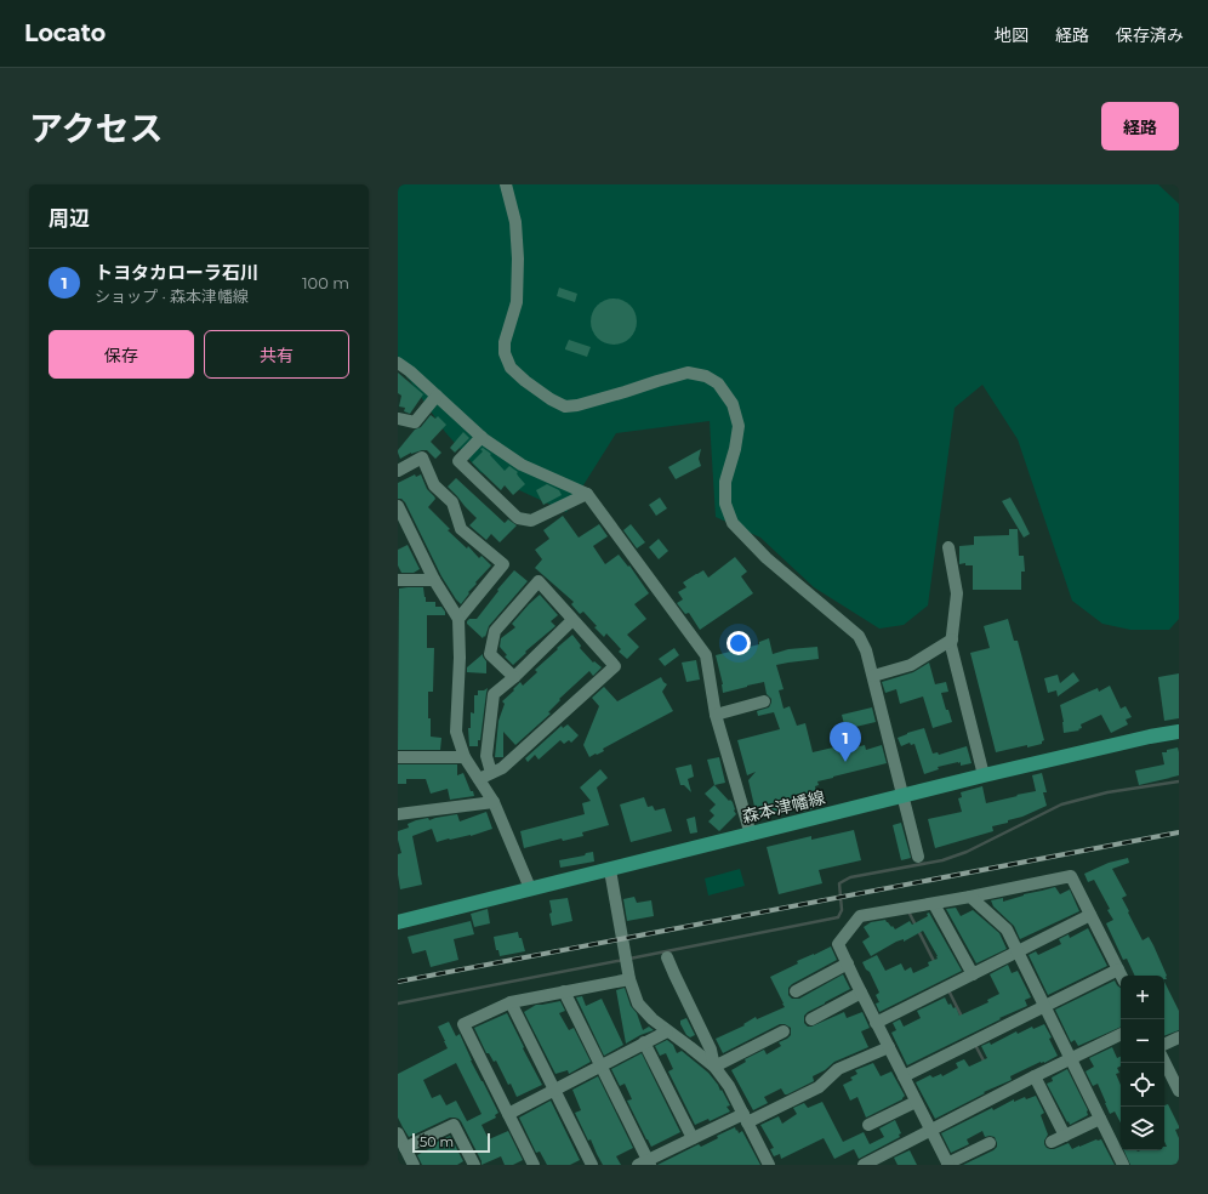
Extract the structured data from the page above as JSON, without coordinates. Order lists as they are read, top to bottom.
{
  "streets": {
    "main road": ["森本津幡線"]
  },
  "scale_bar": "50 m",
  "page": {
    "header": "Locato",
    "nav": ["地図", "経路", "保存済み"],
    "title": "アクセス",
    "buttons": [
      "経路",
      ["保存", "共有"]
    ],
    "heading": "周辺",
    "list": [
      {
        "mark": "1",
        "name": "トヨタカローラ石川",
        "note": "ショップ · 森本津幡線",
        "value": "100 m"
      }
    ],
    "pins": "1",
    "map_buttons": ["+", "−"],
    "scale": "50 m"
  }
}
